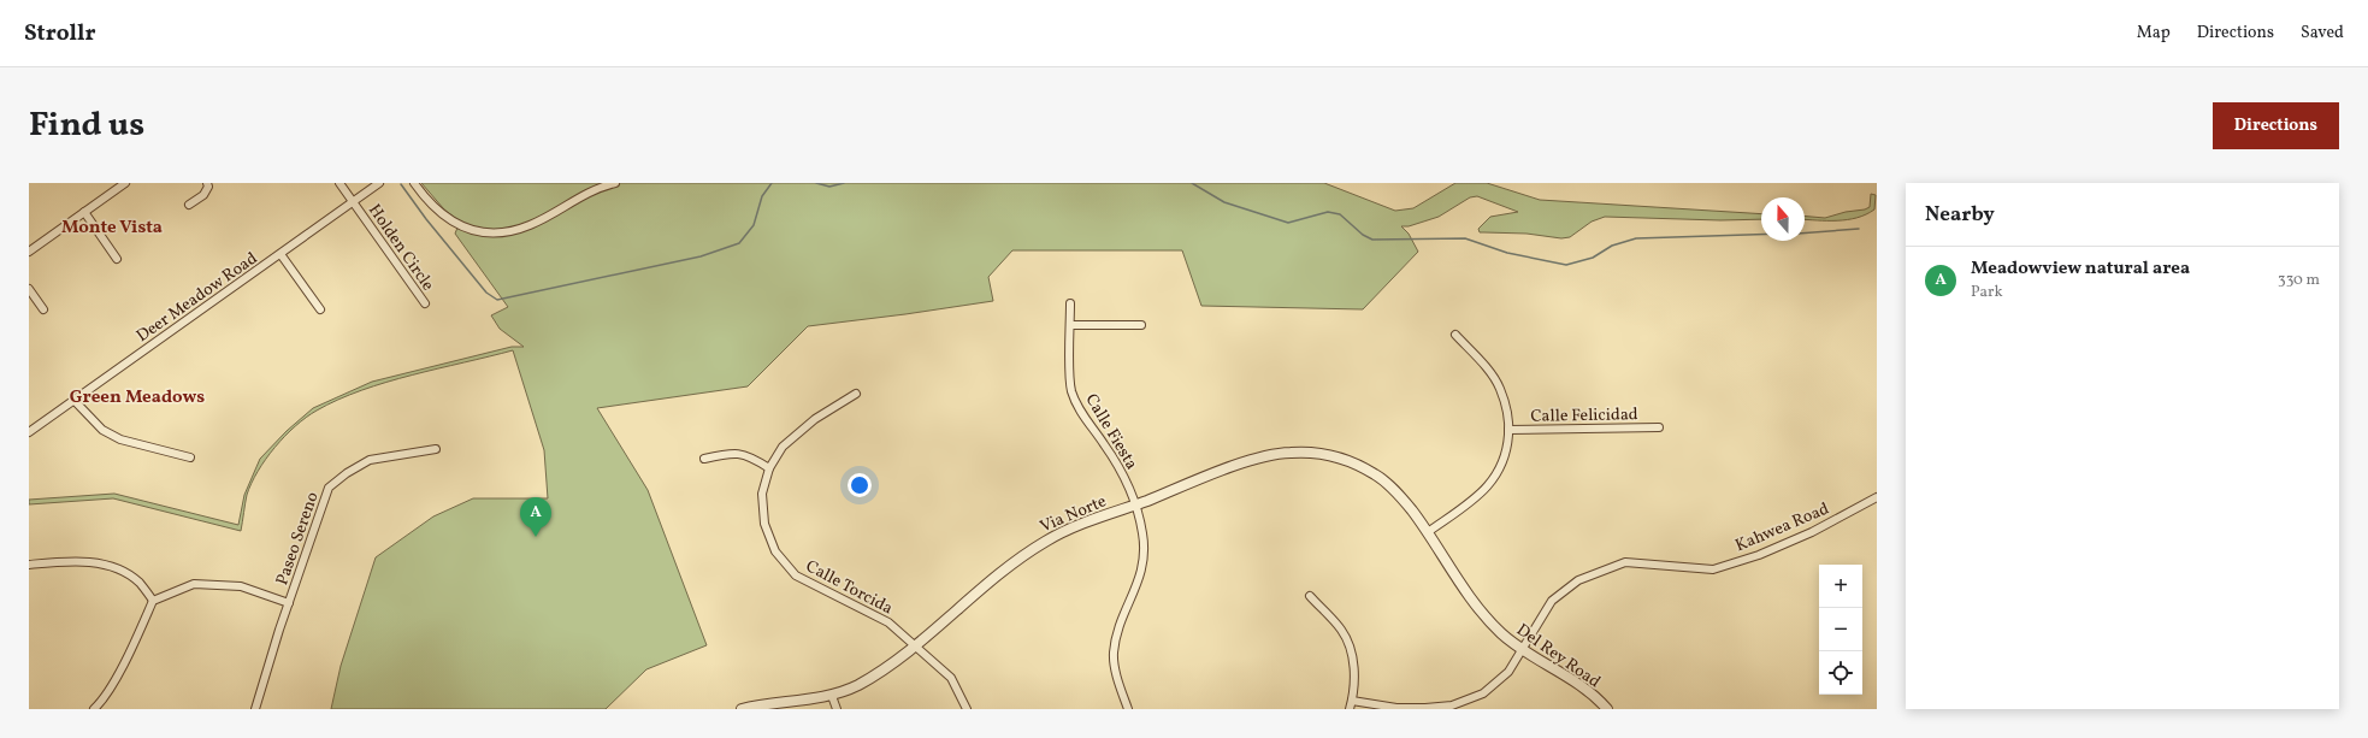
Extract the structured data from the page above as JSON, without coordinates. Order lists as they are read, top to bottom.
{
  "streets": {
    "street": [
      "Holden Circle",
      "Deer Meadow Road",
      "Calle Felicidad",
      "Calle Fiesta",
      "Via Norte",
      "Kahwea Road",
      "Paseo Sereno",
      "Calle Torcida",
      "Del Rey Road"
    ]
  },
  "crossings": [
    ["Holden Circle", "Deer Meadow Road"],
    ["Calle Fiesta", "Via Norte"],
    ["Via Norte", "Calle Torcida"],
    ["Via Norte", "Del Rey Road"],
    ["Kahwea Road", "Del Rey Road"]
  ],
  "districts": ["Monte Vista", "Green Meadows"],
  "north": "top",
  "page": {
    "header": "Strollr",
    "nav": ["Map", "Directions", "Saved"],
    "title": "Find us",
    "buttons": "Directions",
    "heading": "Nearby",
    "list": [
      {
        "mark": "A",
        "name": "Meadowview natural area",
        "note": "Park",
        "value": "330 m"
      }
    ],
    "pins": "A",
    "map_buttons": ["+", "−"]
  }
}
